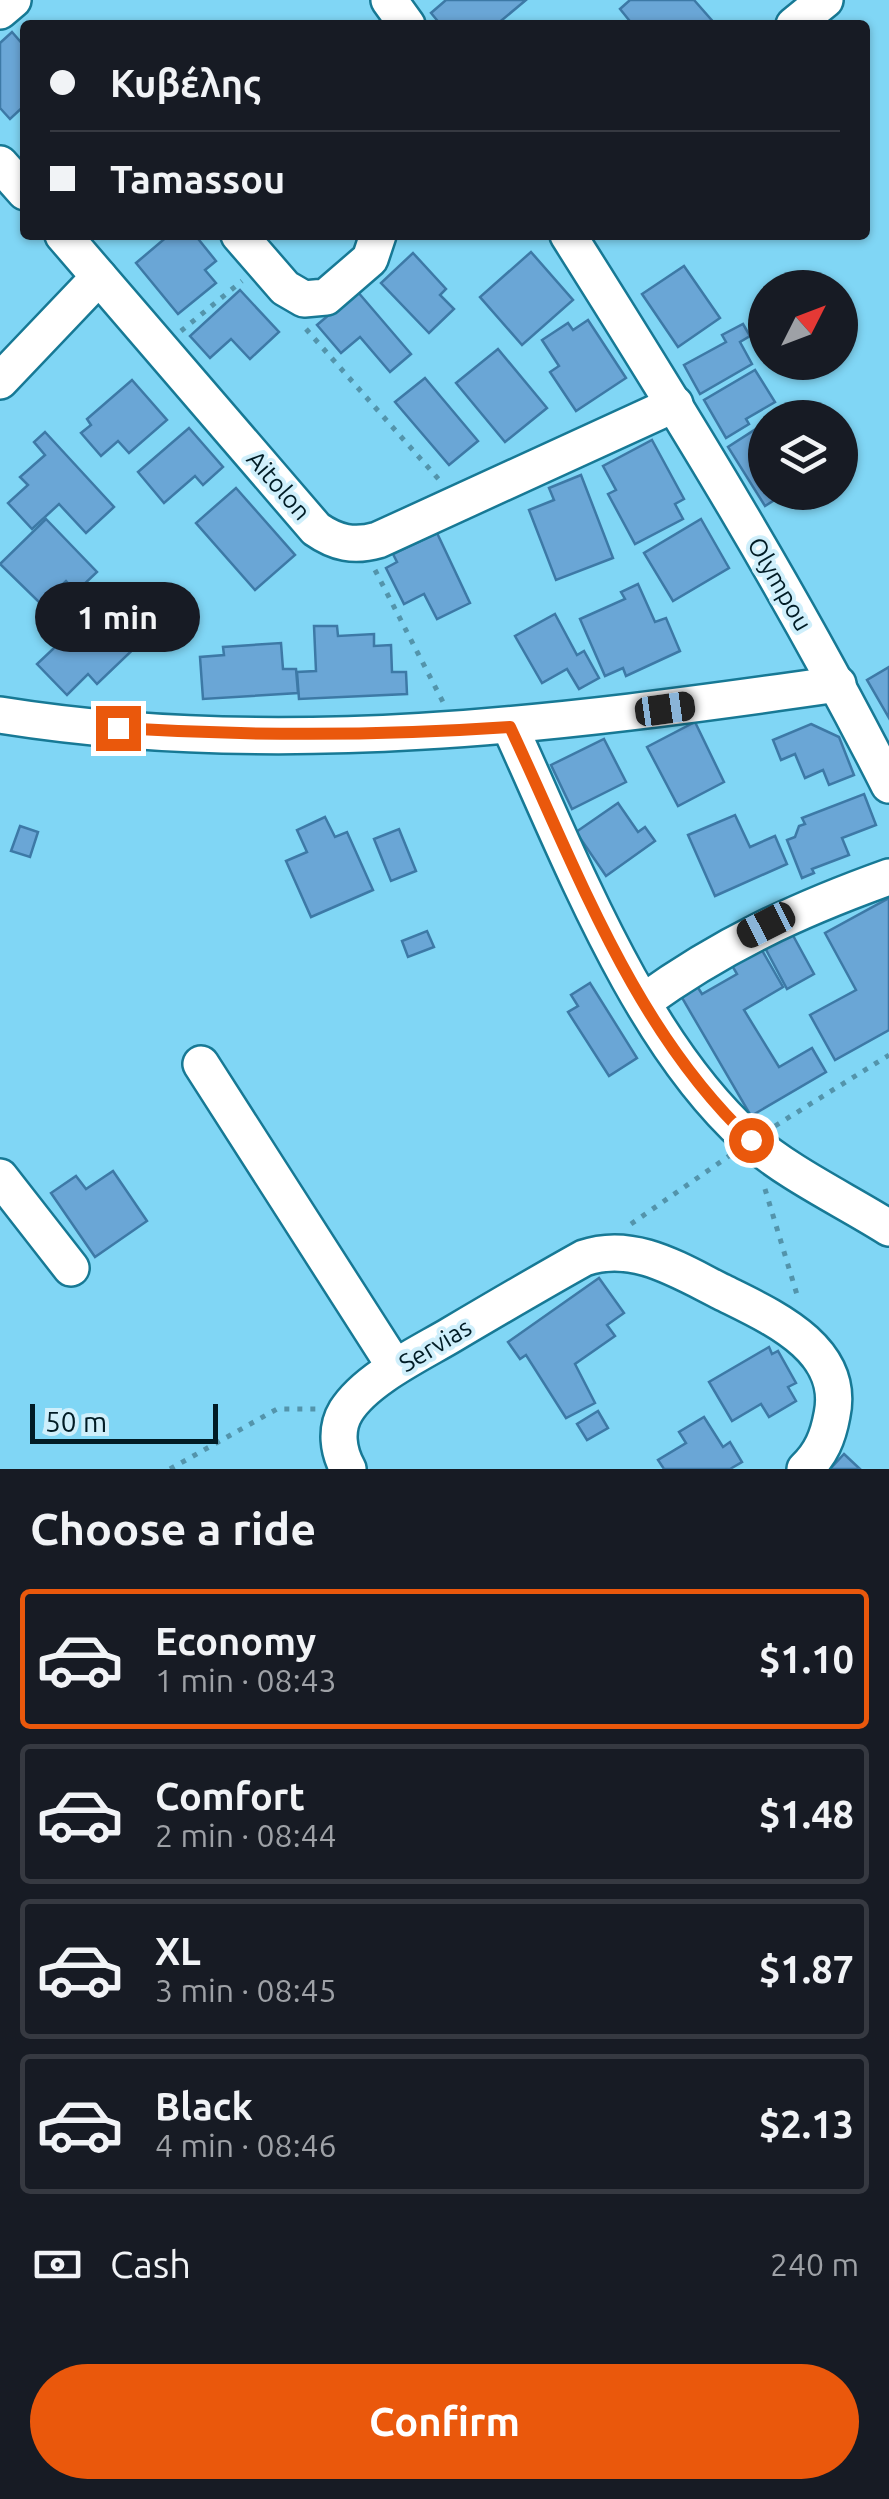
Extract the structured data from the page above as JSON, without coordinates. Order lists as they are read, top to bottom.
{
  "streets": {
    "street": ["Aitolon", "Olympou", "Servias"]
  },
  "scale_bar": "50 m",
  "north": "top right",
  "page": {
    "banner": ["Κυβέλης", "Tamassou"],
    "bubble": "1 min",
    "scale": "50 m",
    "heading": "Choose a ride",
    "list": [
      {
        "name": "Economy",
        "note": "1 min · 08:43",
        "value": "$1.10"
      },
      {
        "name": "Comfort",
        "note": "2 min · 08:44",
        "value": "$1.48"
      },
      {
        "name": "XL",
        "note": "3 min · 08:45",
        "value": "$1.87"
      },
      {
        "name": "Black",
        "note": "4 min · 08:46",
        "value": "$2.13"
      }
    ],
    "pay": ["Cash", "240 m"],
    "buttons": "Confirm"
  }
}
